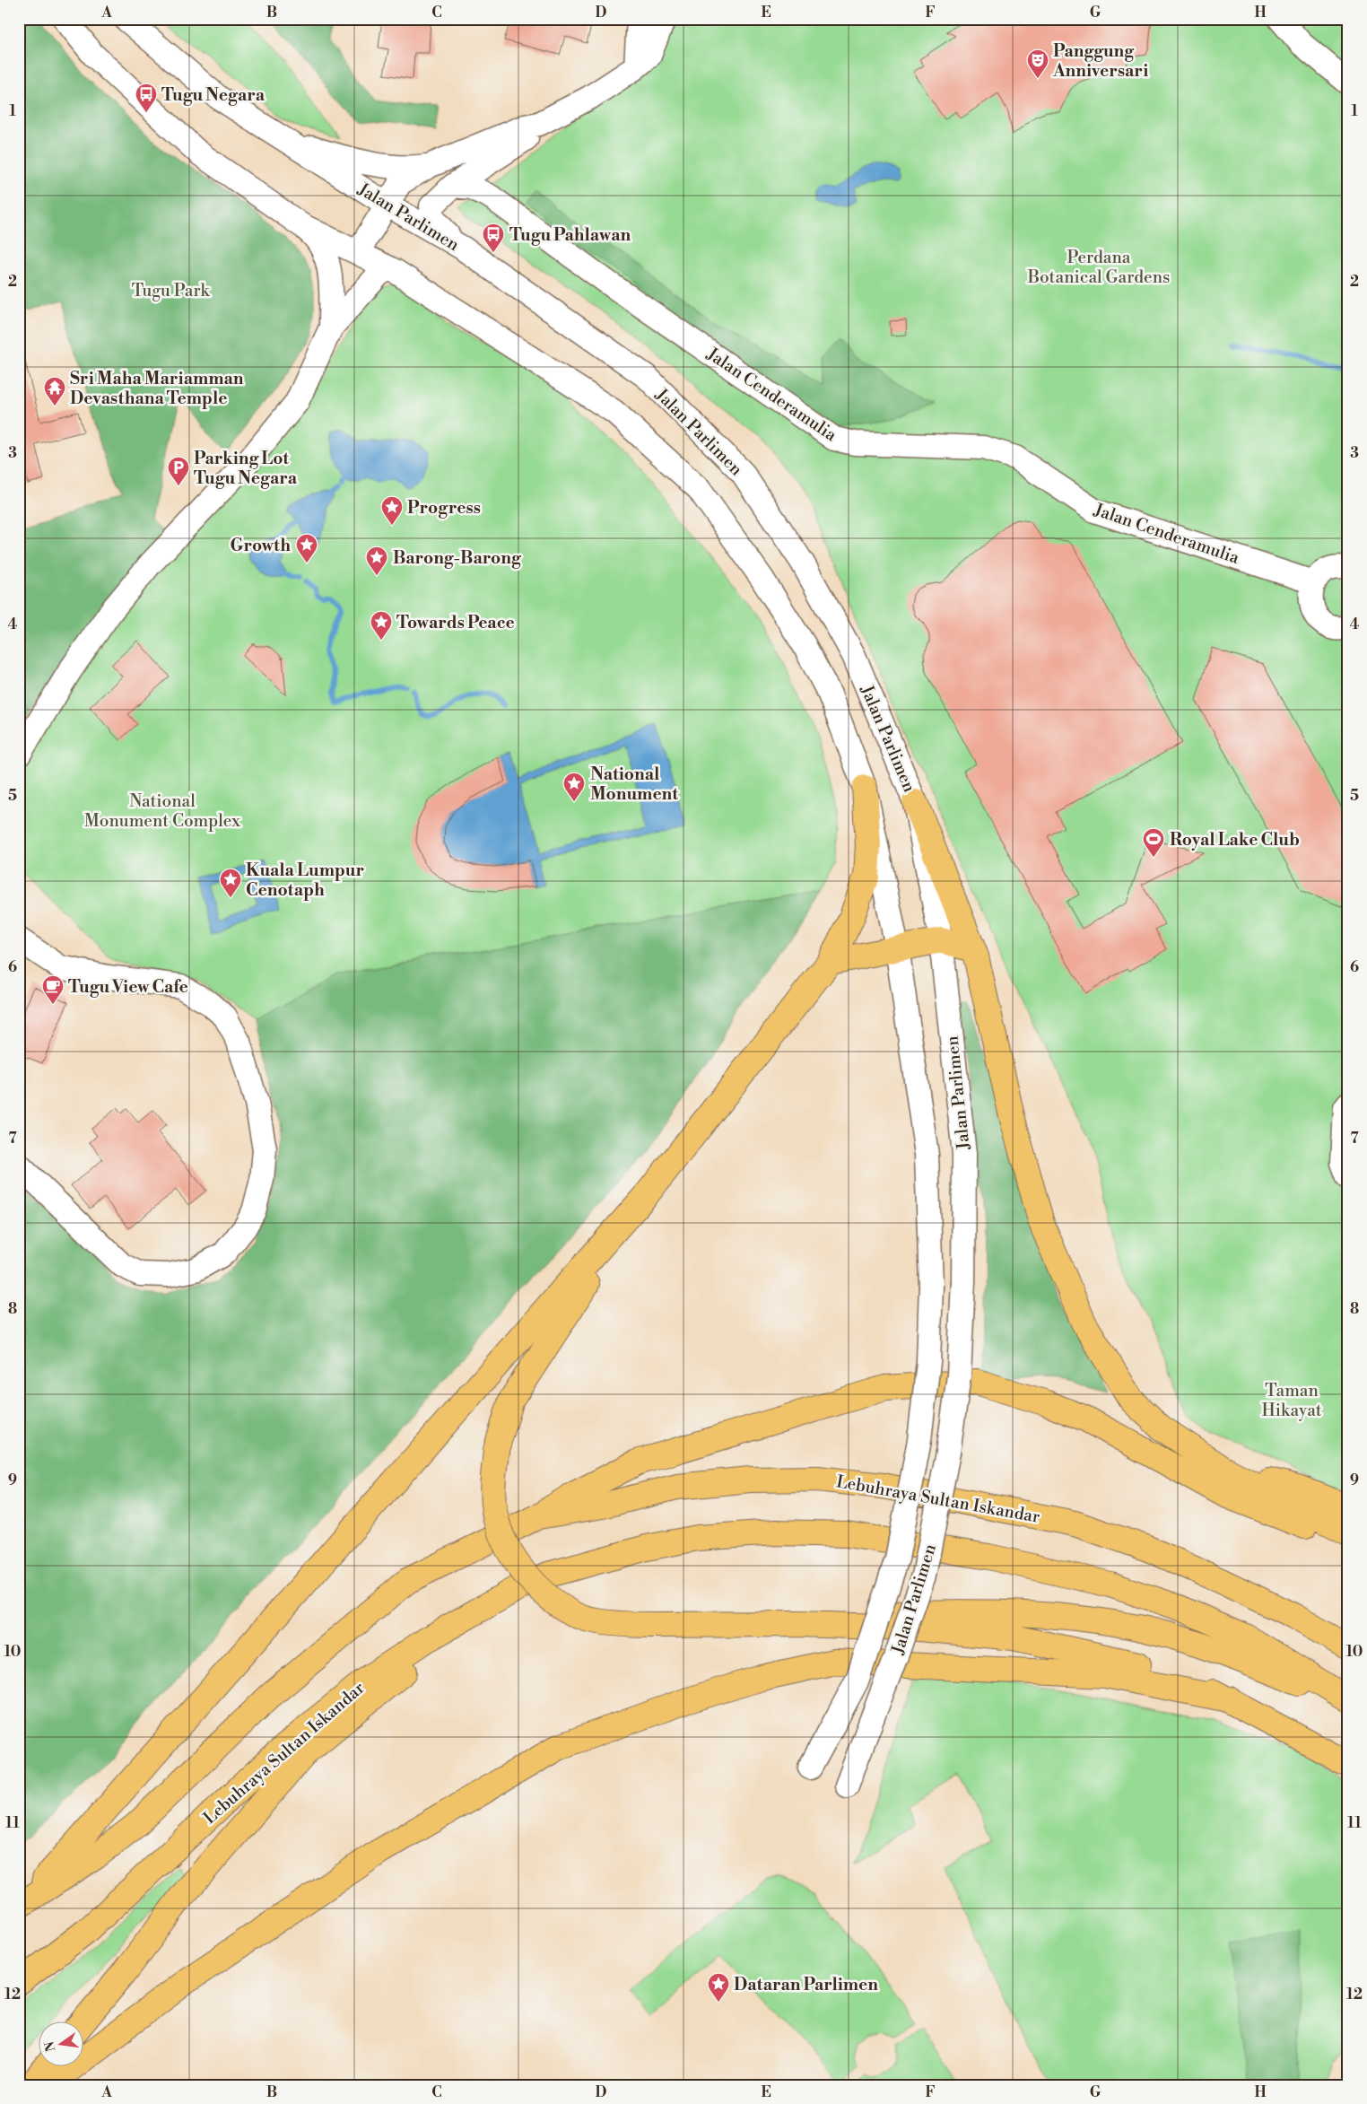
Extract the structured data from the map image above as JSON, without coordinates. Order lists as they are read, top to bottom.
{
  "streets": {
    "main road": ["Lebuhraya Sultan Iskandar"],
    "street": ["Jalan Parlimen", "Jalan Cenderamulia"]
  },
  "parks": [
    "Perdana Botanical Gardens",
    "Tugu Park",
    "National Monument Complex",
    "Taman Hikayat"
  ],
  "places": {
    "theatre": ["Panggung Anniversari"],
    "bus stop": ["Tugu Negara", "Tugu Pahlawan"],
    "temple": ["Sri Maha Mariamman Devasthana Temple"],
    "parking": ["Parking Lot Tugu Negara"],
    "place": [
      "Progress",
      "Growth",
      "Barong-Barong",
      "Towards Peace",
      "National Monument",
      "Kuala Lumpur Cenotaph",
      "Dataran Parlimen"
    ],
    "sports": ["Royal Lake Club"],
    "cafe": ["Tugu View Cafe"]
  },
  "north": "left",
  "grid": {
    "columns": [
      "A",
      "B",
      "C",
      "D",
      "E",
      "F",
      "G",
      "H"
    ],
    "rows": [
      "1",
      "2",
      "3",
      "4",
      "5",
      "6",
      "7",
      "8",
      "9",
      "10",
      "11",
      "12"
    ]
  }
}
